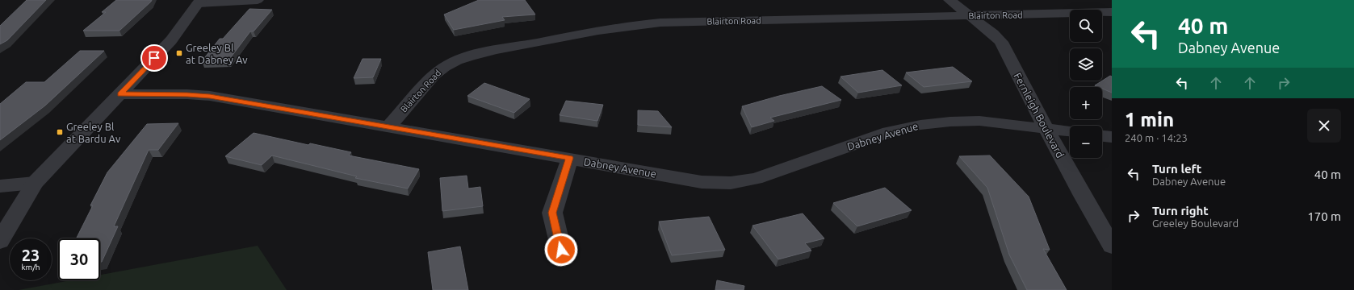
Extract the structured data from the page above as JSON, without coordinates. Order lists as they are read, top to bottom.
{
  "streets": {
    "street": ["Blairton Road", "Fernleigh Boulevard", "Dabney Avenue"]
  },
  "crossings": [
    ["Blairton Road", "Fernleigh Boulevard"],
    ["Blairton Road", "Dabney Avenue"],
    ["Fernleigh Boulevard", "Dabney Avenue"]
  ],
  "places": {
    "transit": ["Greeley Bl at Dabney Av", "Greeley Bl at Bardu Av"]
  },
  "page": {
    "turn": ["40 m", "Dabney Avenue"],
    "map_buttons": ["+", "−"],
    "heading": ["1 min", "240 m · 14:23"],
    "list": [
      {
        "name": "Turn left",
        "note": "Dabney Avenue",
        "value": "40 m"
      },
      {
        "name": "Turn right",
        "note": "Greeley Boulevard",
        "value": "170 m"
      }
    ],
    "speed": "23 km/h",
    "limit": "30"
  }
}
